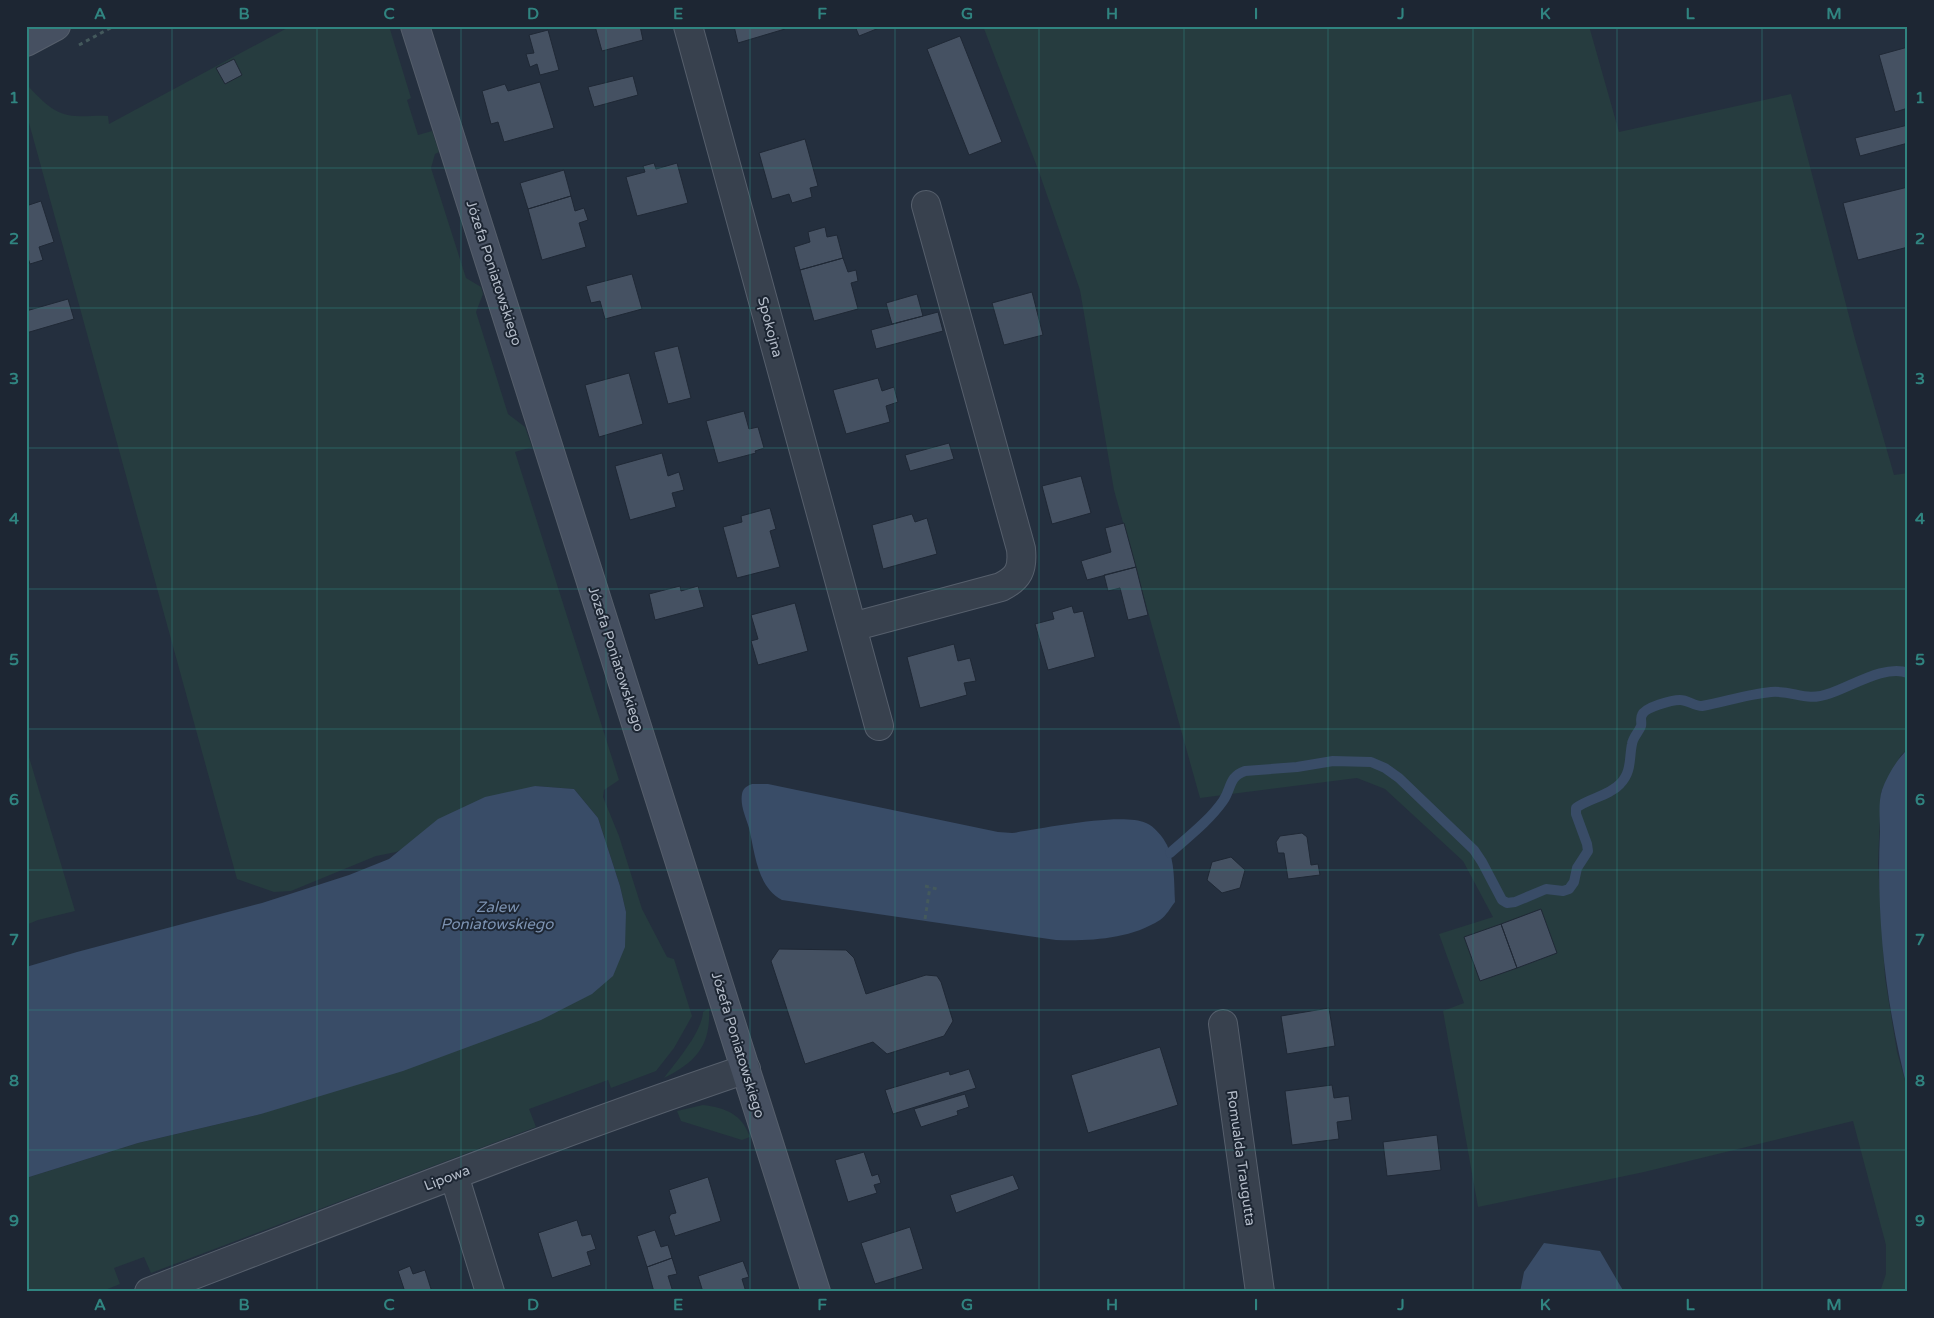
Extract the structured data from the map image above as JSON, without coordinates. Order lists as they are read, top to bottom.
{
  "streets": {
    "street": [
      "Józefa Poniatowskiego",
      "Spokojna",
      "Romualda Traugutta",
      "Lipowa"
    ]
  },
  "crossings": [
    ["Józefa Poniatowskiego", "Lipowa"]
  ],
  "water": ["Zalew Poniatowskiego"],
  "grid": {
    "columns": [
      "A",
      "B",
      "C",
      "D",
      "E",
      "F",
      "G",
      "H",
      "I",
      "J",
      "K",
      "L",
      "M"
    ],
    "rows": [
      "1",
      "2",
      "3",
      "4",
      "5",
      "6",
      "7",
      "8",
      "9"
    ]
  }
}
